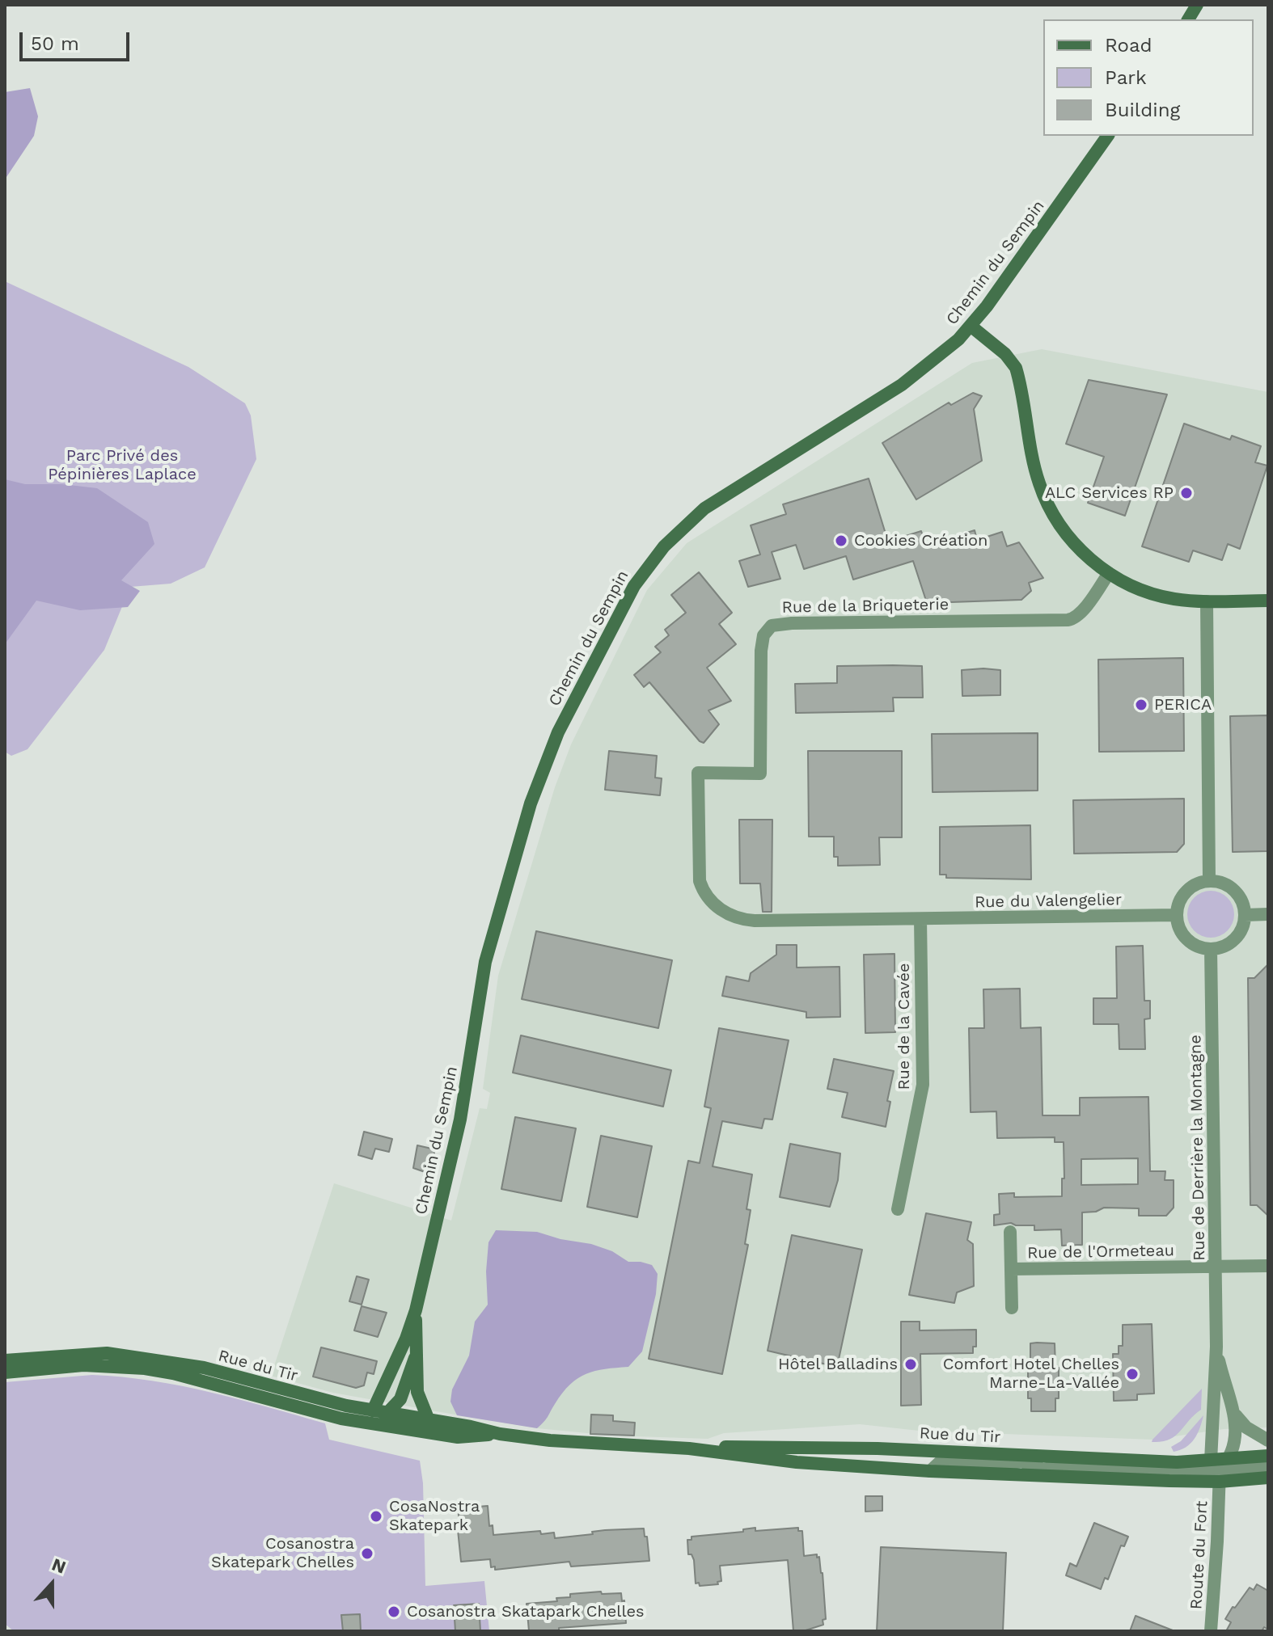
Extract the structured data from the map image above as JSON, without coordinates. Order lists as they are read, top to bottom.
{
  "streets": {
    "main road": ["Chemin du Sempin", "Rue du Tir"],
    "street": [
      "Rue de la Briqueterie",
      "Rue du Valengelier",
      "Rue de la Cavée",
      "Rue de Derrière la Montagne",
      "Rue de l'Ormeteau",
      "Route du Fort"
    ]
  },
  "crossings": [
    ["Chemin du Sempin", "Rue du Tir"],
    ["Rue de la Briqueterie", "Rue du Valengelier"],
    ["Rue de la Briqueterie", "Rue de la Cavée"],
    ["Rue du Valengelier", "Rue de la Cavée"],
    ["Rue du Valengelier", "Rue de Derrière la Montagne"],
    ["Rue de Derrière la Montagne", "Rue de l'Ormeteau"],
    ["Rue de Derrière la Montagne", "Rue du Tir"],
    ["Rue de Derrière la Montagne", "Route du Fort"],
    ["Rue du Tir", "Route du Fort"]
  ],
  "parks": ["Parc Privé des Pépinières Laplace"],
  "places": [
    "ALC Services RP",
    "Cookies Création",
    "PERICA",
    "Hôtel Balladins",
    "Comfort Hotel Chelles Marne-La-Vallée",
    "CosaNostra Skatepark",
    "Cosanostra Skatepark Chelles",
    "Cosanostra Skatapark Chelles"
  ],
  "legend": ["Road", "Park", "Building"],
  "scale_bar": "50 m",
  "north": "top"
}
